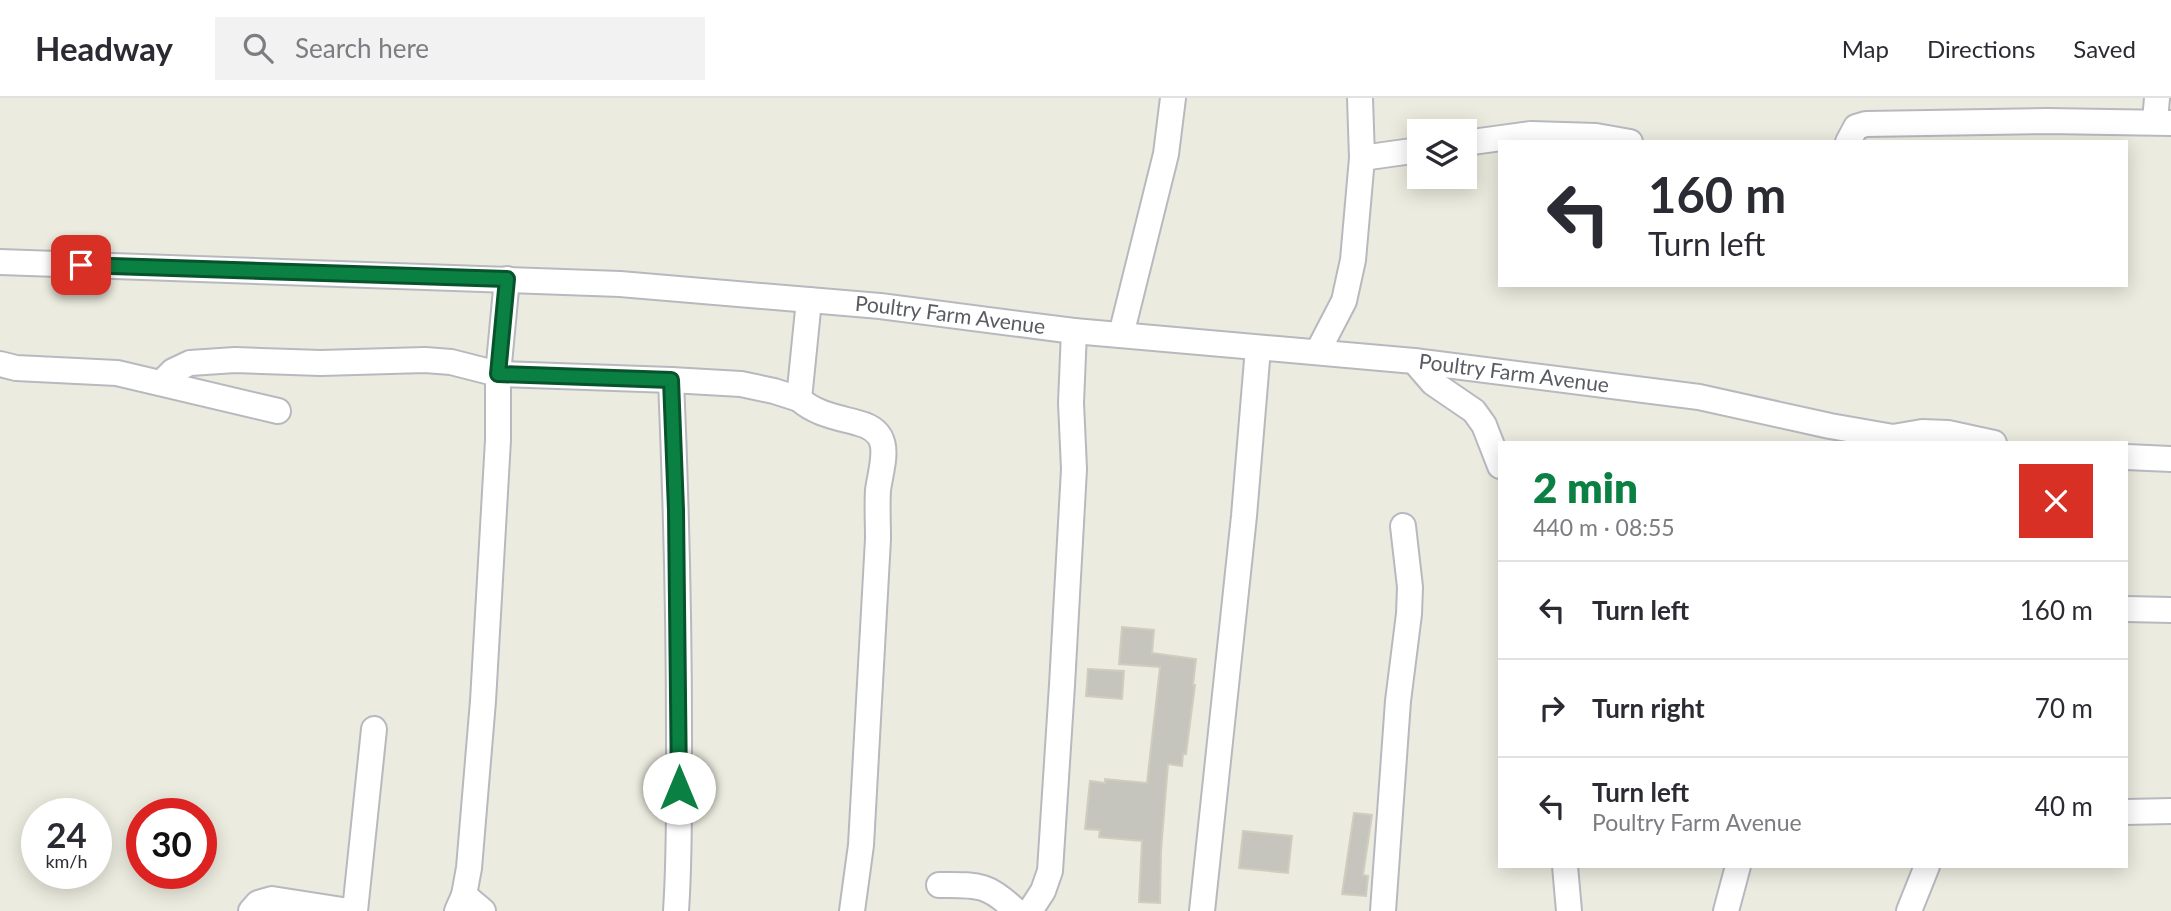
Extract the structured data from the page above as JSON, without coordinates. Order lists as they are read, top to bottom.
{
  "streets": {
    "street": ["Poultry Farm Avenue"]
  },
  "page": {
    "header": "Headway",
    "search": "Search here",
    "nav": ["Map", "Directions", "Saved"],
    "turn": ["160 m", "Turn left"],
    "heading": ["2 min", "440 m · 08:55"],
    "list": [
      {
        "name": "Turn left",
        "value": "160 m"
      },
      {
        "name": "Turn right",
        "value": "70 m"
      },
      {
        "name": "Turn left",
        "note": "Poultry Farm Avenue",
        "value": "40 m"
      }
    ],
    "speed": "24 km/h",
    "limit": "30"
  }
}
